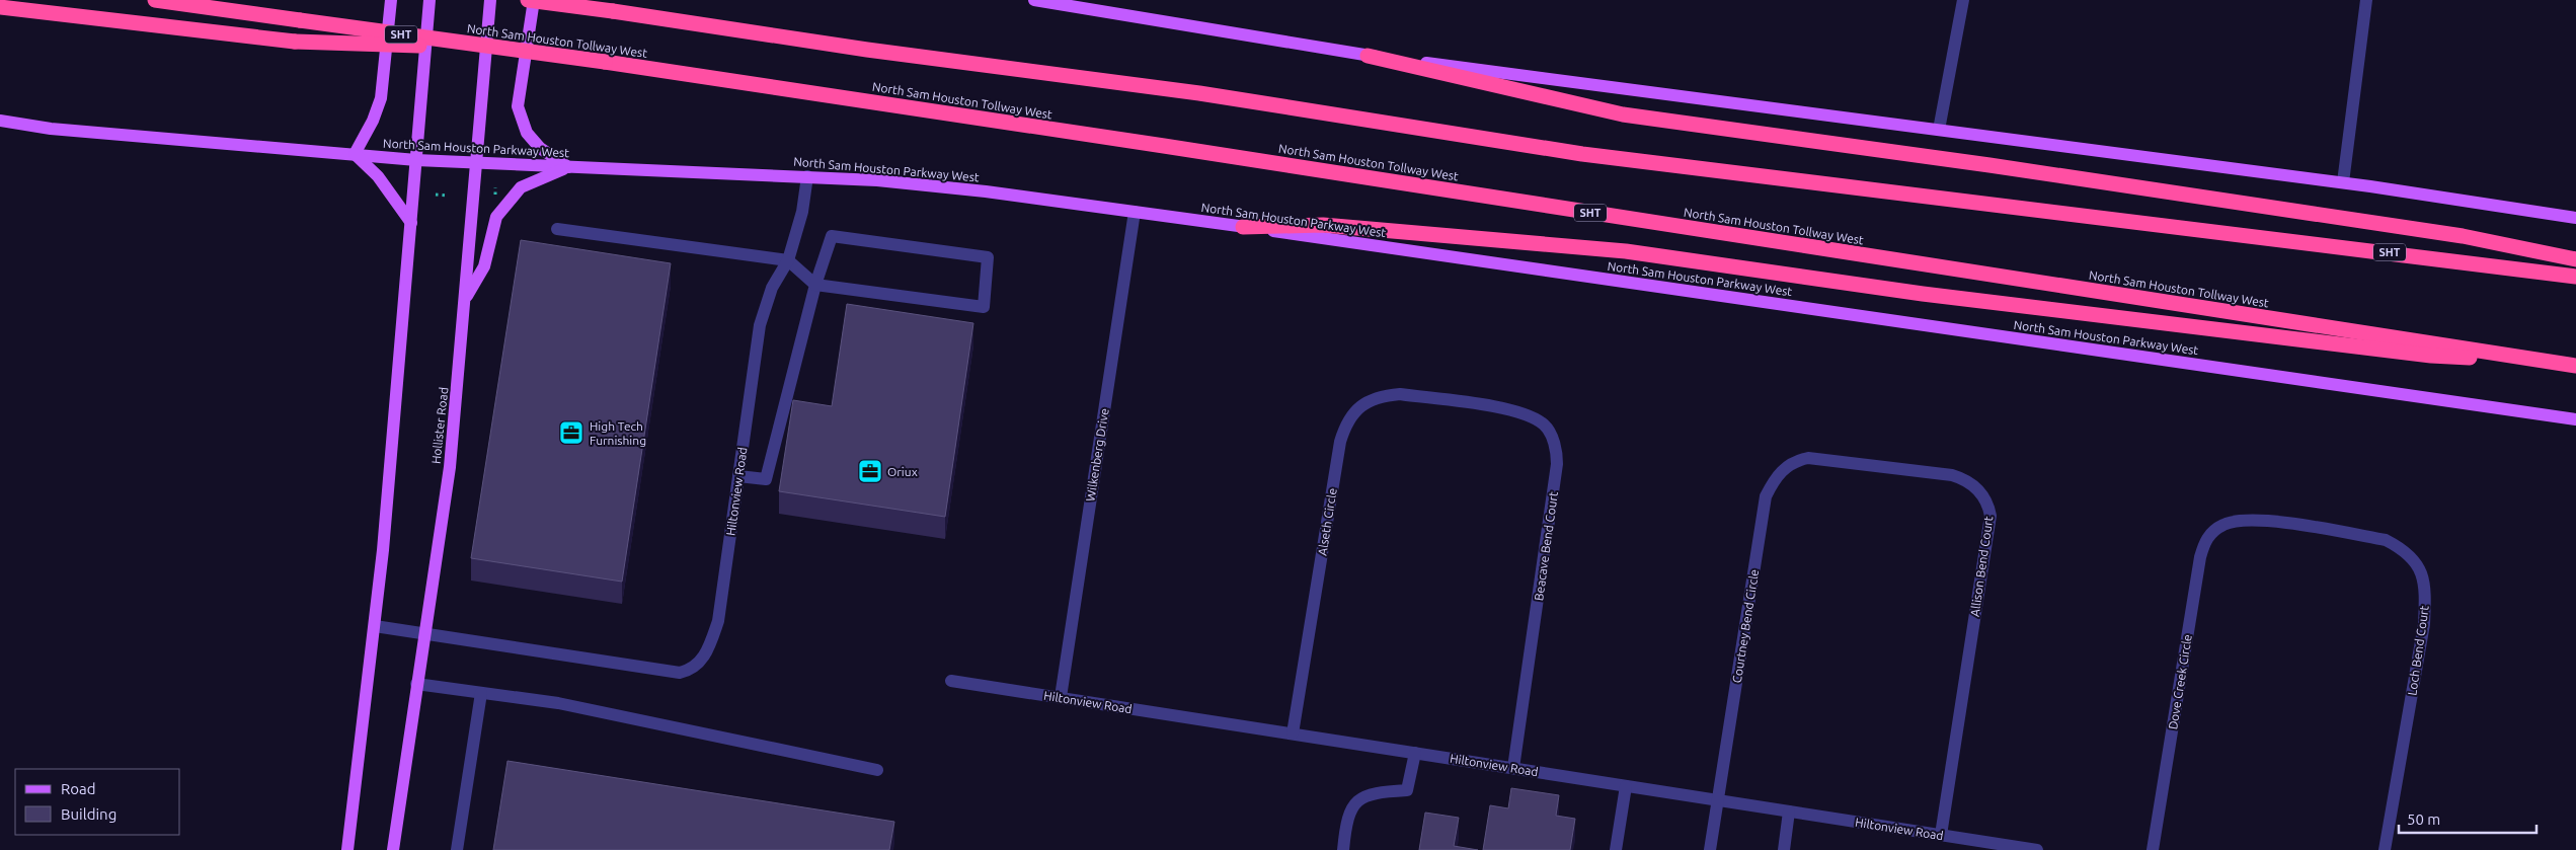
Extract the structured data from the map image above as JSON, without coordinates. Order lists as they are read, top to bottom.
{
  "streets": {
    "highway": ["SHT", "North Sam Houston Tollway West"],
    "main road": ["North Sam Houston Parkway West", "Hollister Road"],
    "street": [
      "Wilkenberg Drive",
      "Hiltonview Road",
      "Alseth Circle",
      "Beacave Bend Court",
      "Allison Bend Court",
      "Courtney Bend Circle",
      "Loch Bend Court",
      "Dove Creek Circle"
    ]
  },
  "crossings": [
    ["North Sam Houston Parkway West", "Hollister Road"],
    ["North Sam Houston Parkway West", "Wilkenberg Drive"],
    ["North Sam Houston Parkway West", "Hiltonview Road"],
    ["Hollister Road", "Hiltonview Road"],
    ["Wilkenberg Drive", "Hiltonview Road"],
    ["Hiltonview Road", "Alseth Circle"],
    ["Hiltonview Road", "Beacave Bend Court"],
    ["Hiltonview Road", "Allison Bend Court"],
    ["Hiltonview Road", "Courtney Bend Circle"],
    ["Alseth Circle", "Beacave Bend Court"],
    ["Allison Bend Court", "Courtney Bend Circle"],
    ["Loch Bend Court", "Dove Creek Circle"]
  ],
  "places": {
    "office": ["High Tech Furnishing", "Oriux"]
  },
  "legend": ["Road", "Building"],
  "scale_bar": "50 m"
}
